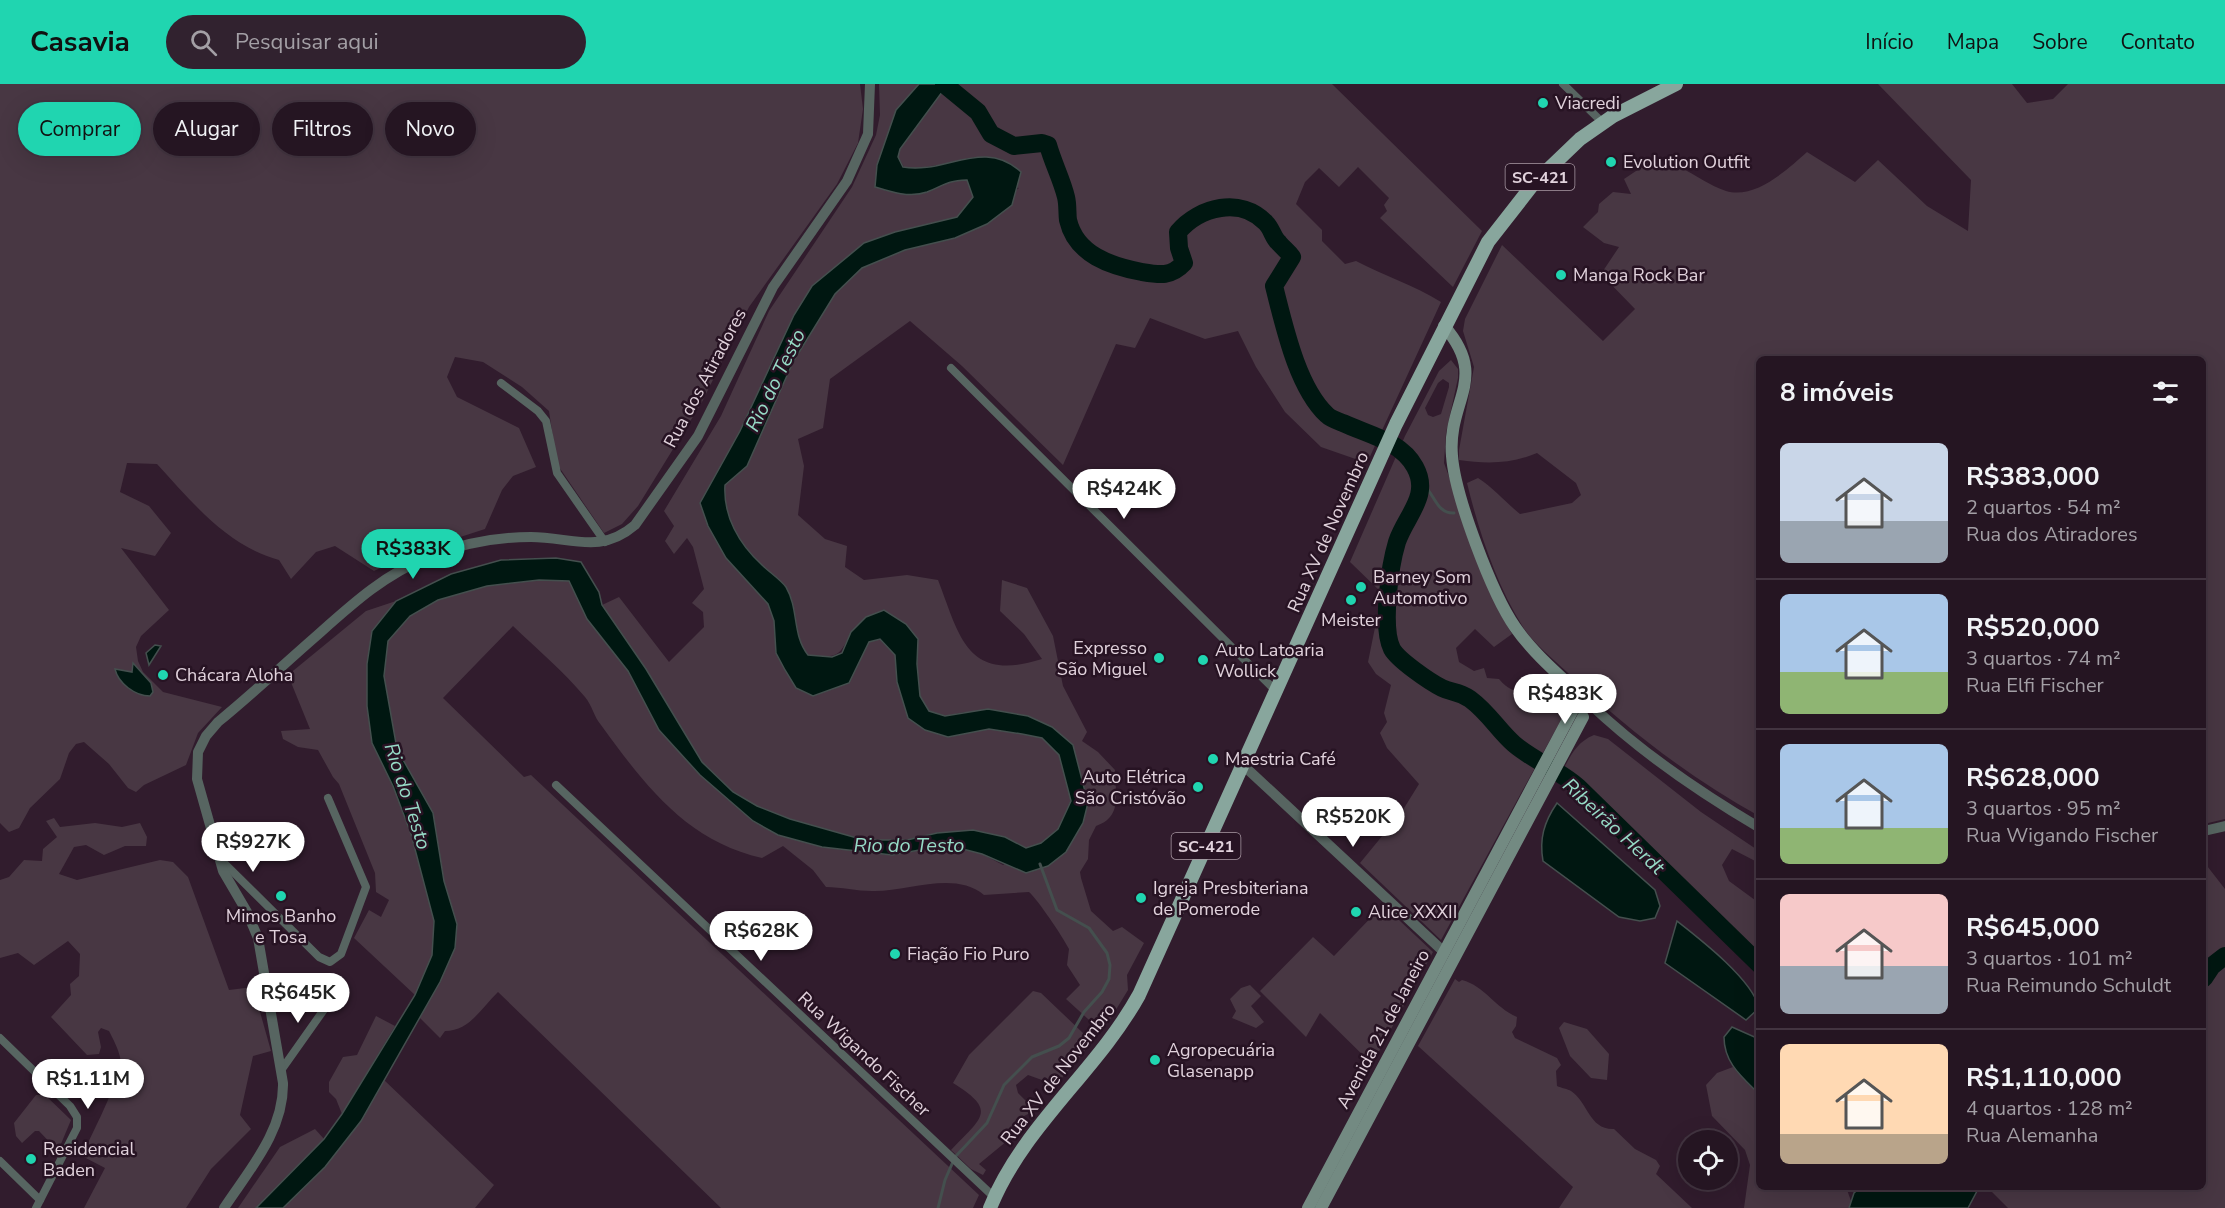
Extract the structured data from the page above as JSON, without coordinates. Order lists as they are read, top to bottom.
{
  "streets": {
    "main road": ["SC-421", "Rua XV de Novembro", "Avenida 21 de Janeiro"],
    "street": ["Rua dos Atiradores", "Rua Wigando Fischer"]
  },
  "crossings": [
    ["Rua XV de Novembro", "Rua Wigando Fischer"]
  ],
  "water": ["Rio do Testo", "Ribeirão Herdt"],
  "places": [
    "Viacredi",
    "Evolution Outfit",
    "Manga Rock Bar",
    "Barney Som Automotivo",
    "Meister",
    "Expresso São Miguel",
    "Auto Latoaria Wollick",
    "Chácara Aloha",
    "Maestria Café",
    "Auto Elétrica São Cristóvão",
    "Mimos Banho e Tosa",
    "Igreja Presbiteriana de Pomerode",
    "Alice XXXII",
    "Fiação Fio Puro",
    "Agropecuária Glasenapp",
    "Residencial Baden"
  ],
  "page": {
    "header": "Casavia",
    "search": "Pesquisar aqui",
    "nav": [
      "Início",
      "Mapa",
      "Sobre",
      "Contato"
    ],
    "chip": [
      "Comprar",
      "Alugar",
      "Filtros",
      "Novo"
    ],
    "heading": "8 imóveis",
    "list": [
      {
        "name": "R$383,000",
        "note": "2 quartos · 54 m² · Rua dos Atiradores"
      },
      {
        "name": "R$520,000",
        "note": "3 quartos · 74 m² · Rua Elfi Fischer"
      },
      {
        "name": "R$628,000",
        "note": "3 quartos · 95 m² · Rua Wigando Fischer"
      },
      {
        "name": "R$645,000",
        "note": "3 quartos · 101 m² · Rua Reimundo Schuldt"
      },
      {
        "name": "R$1,110,000",
        "note": "4 quartos · 128 m² · Rua Alemanha"
      }
    ],
    "price": [
      "R$424K",
      "R$383K",
      "R$483K",
      "R$520K",
      "R$927K",
      "R$628K",
      "R$645K",
      "R$1.11M"
    ]
  }
}
